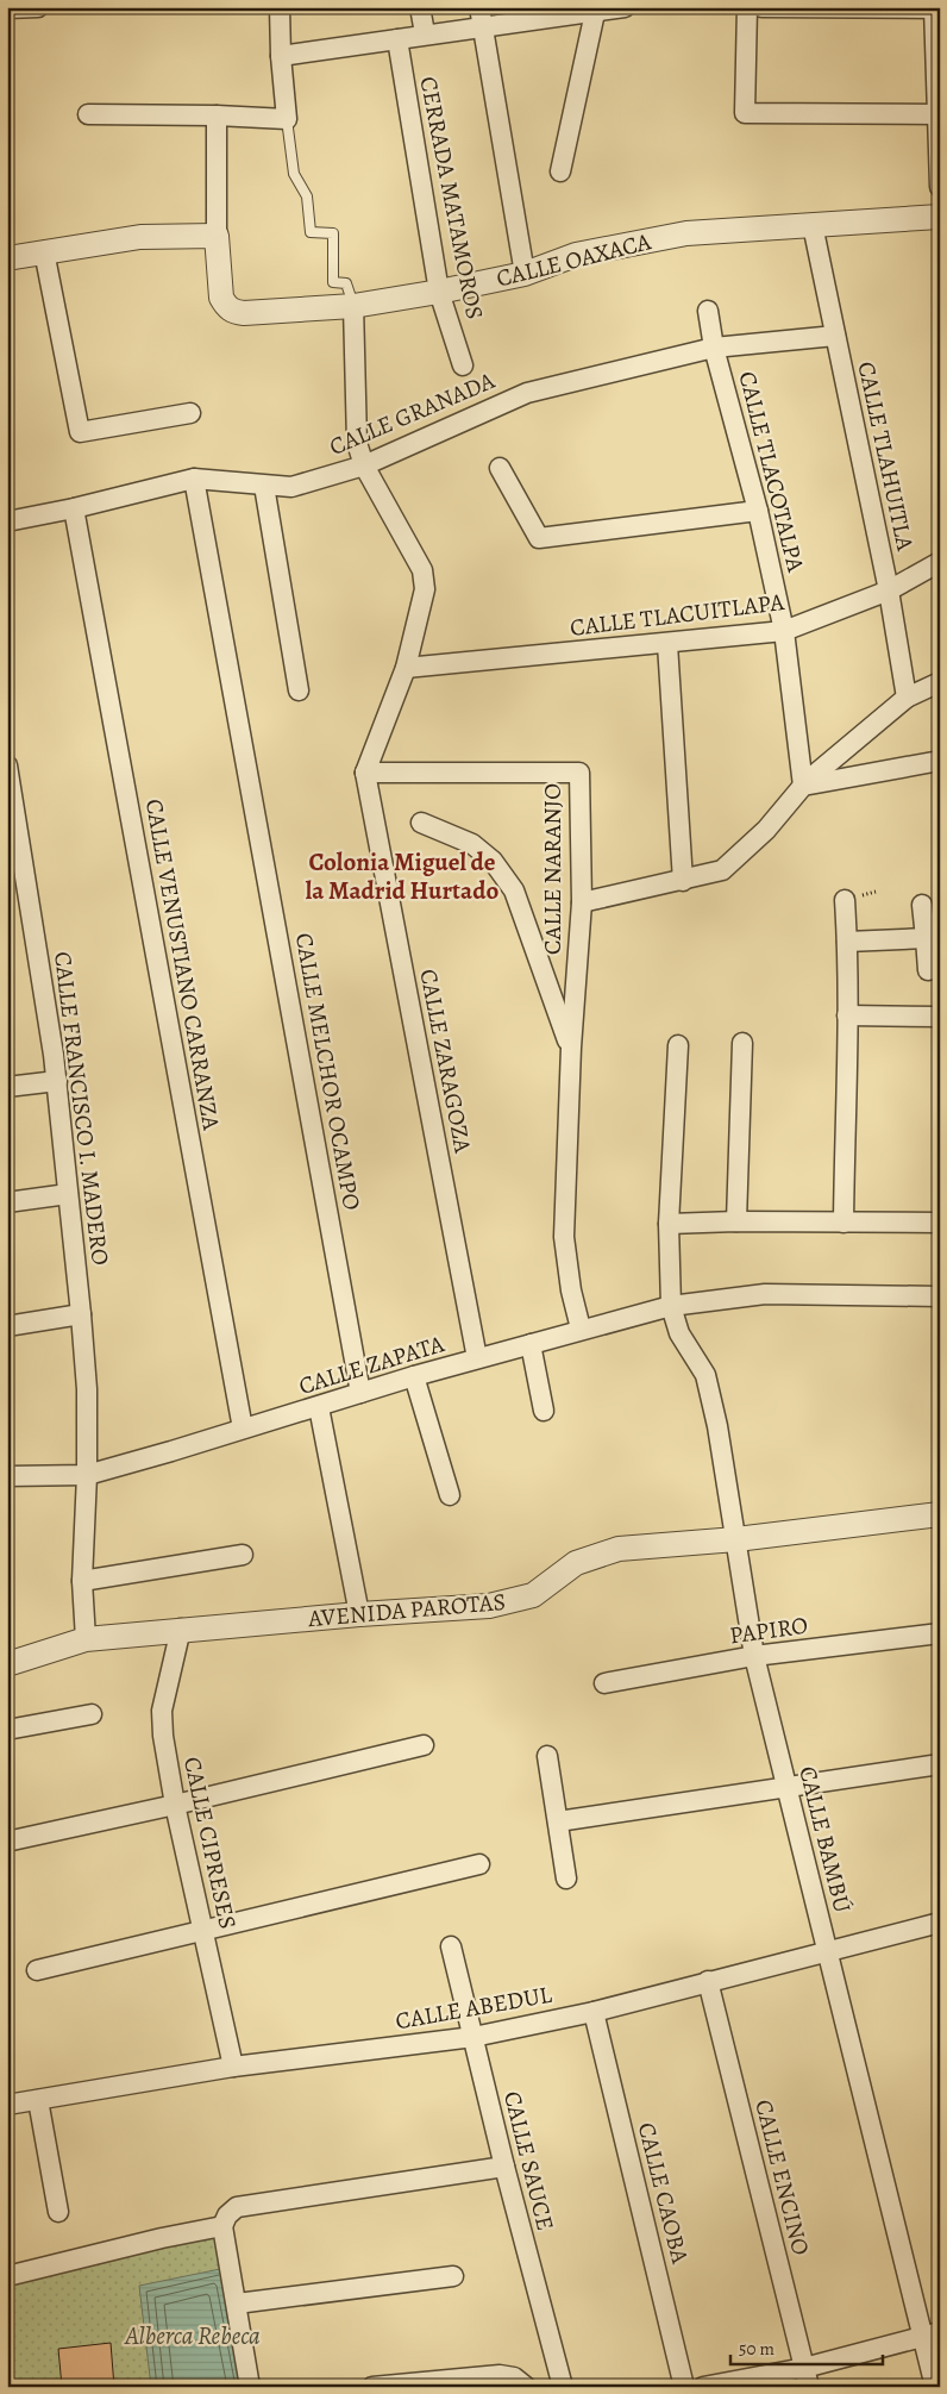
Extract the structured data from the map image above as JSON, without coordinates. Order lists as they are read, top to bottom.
{
  "streets": {
    "street": [
      "CERRADA MATAMOROS",
      "CALLE OAXACA",
      "CALLE GRANADA",
      "CALLE TLAHUITLA",
      "CALLE TLACOTALPA",
      "CALLE TLACUITLAPA",
      "CALLE NARANJO",
      "CALLE VENUSTIANO CARRANZA",
      "CALLE ZARAGOZA",
      "CALLE MELCHOR OCAMPO",
      "CALLE FRANCISCO I. MADERO",
      "CALLE ZAPATA",
      "AVENIDA PAROTAS",
      "PAPIRO",
      "CALLE BAMBÚ",
      "CALLE CIPRESES",
      "CALLE ABEDUL",
      "CALLE SAUCE",
      "CALLE ENCINO",
      "CALLE CAOBA"
    ]
  },
  "crossings": [
    ["CERRADA MATAMOROS", "CALLE OAXACA"],
    ["CALLE OAXACA", "CALLE TLAHUITLA"],
    ["CALLE GRANADA", "CALLE TLAHUITLA"],
    ["CALLE GRANADA", "CALLE TLACOTALPA"],
    ["CALLE GRANADA", "CALLE VENUSTIANO CARRANZA"],
    ["CALLE GRANADA", "CALLE MELCHOR OCAMPO"],
    ["CALLE TLAHUITLA", "CALLE TLACUITLAPA"],
    ["CALLE TLACOTALPA", "CALLE TLACUITLAPA"],
    ["CALLE NARANJO", "CALLE ZARAGOZA"],
    ["CALLE NARANJO", "CALLE ZAPATA"],
    ["CALLE VENUSTIANO CARRANZA", "CALLE ZAPATA"],
    ["CALLE ZARAGOZA", "CALLE ZAPATA"],
    ["CALLE MELCHOR OCAMPO", "CALLE ZAPATA"],
    ["CALLE FRANCISCO I. MADERO", "CALLE ZAPATA"],
    ["CALLE FRANCISCO I. MADERO", "AVENIDA PAROTAS"],
    ["CALLE ZAPATA", "CALLE BAMBÚ"],
    ["AVENIDA PAROTAS", "CALLE BAMBÚ"],
    ["AVENIDA PAROTAS", "CALLE CIPRESES"],
    ["PAPIRO", "CALLE BAMBÚ"],
    ["CALLE BAMBÚ", "CALLE ABEDUL"],
    ["CALLE CIPRESES", "CALLE ABEDUL"],
    ["CALLE ABEDUL", "CALLE SAUCE"],
    ["CALLE ABEDUL", "CALLE ENCINO"],
    ["CALLE ABEDUL", "CALLE CAOBA"]
  ],
  "districts": ["Colonia Miguel de la Madrid Hurtado"],
  "water": ["Alberca Rebeca"],
  "scale_bar": "50 m"
}
